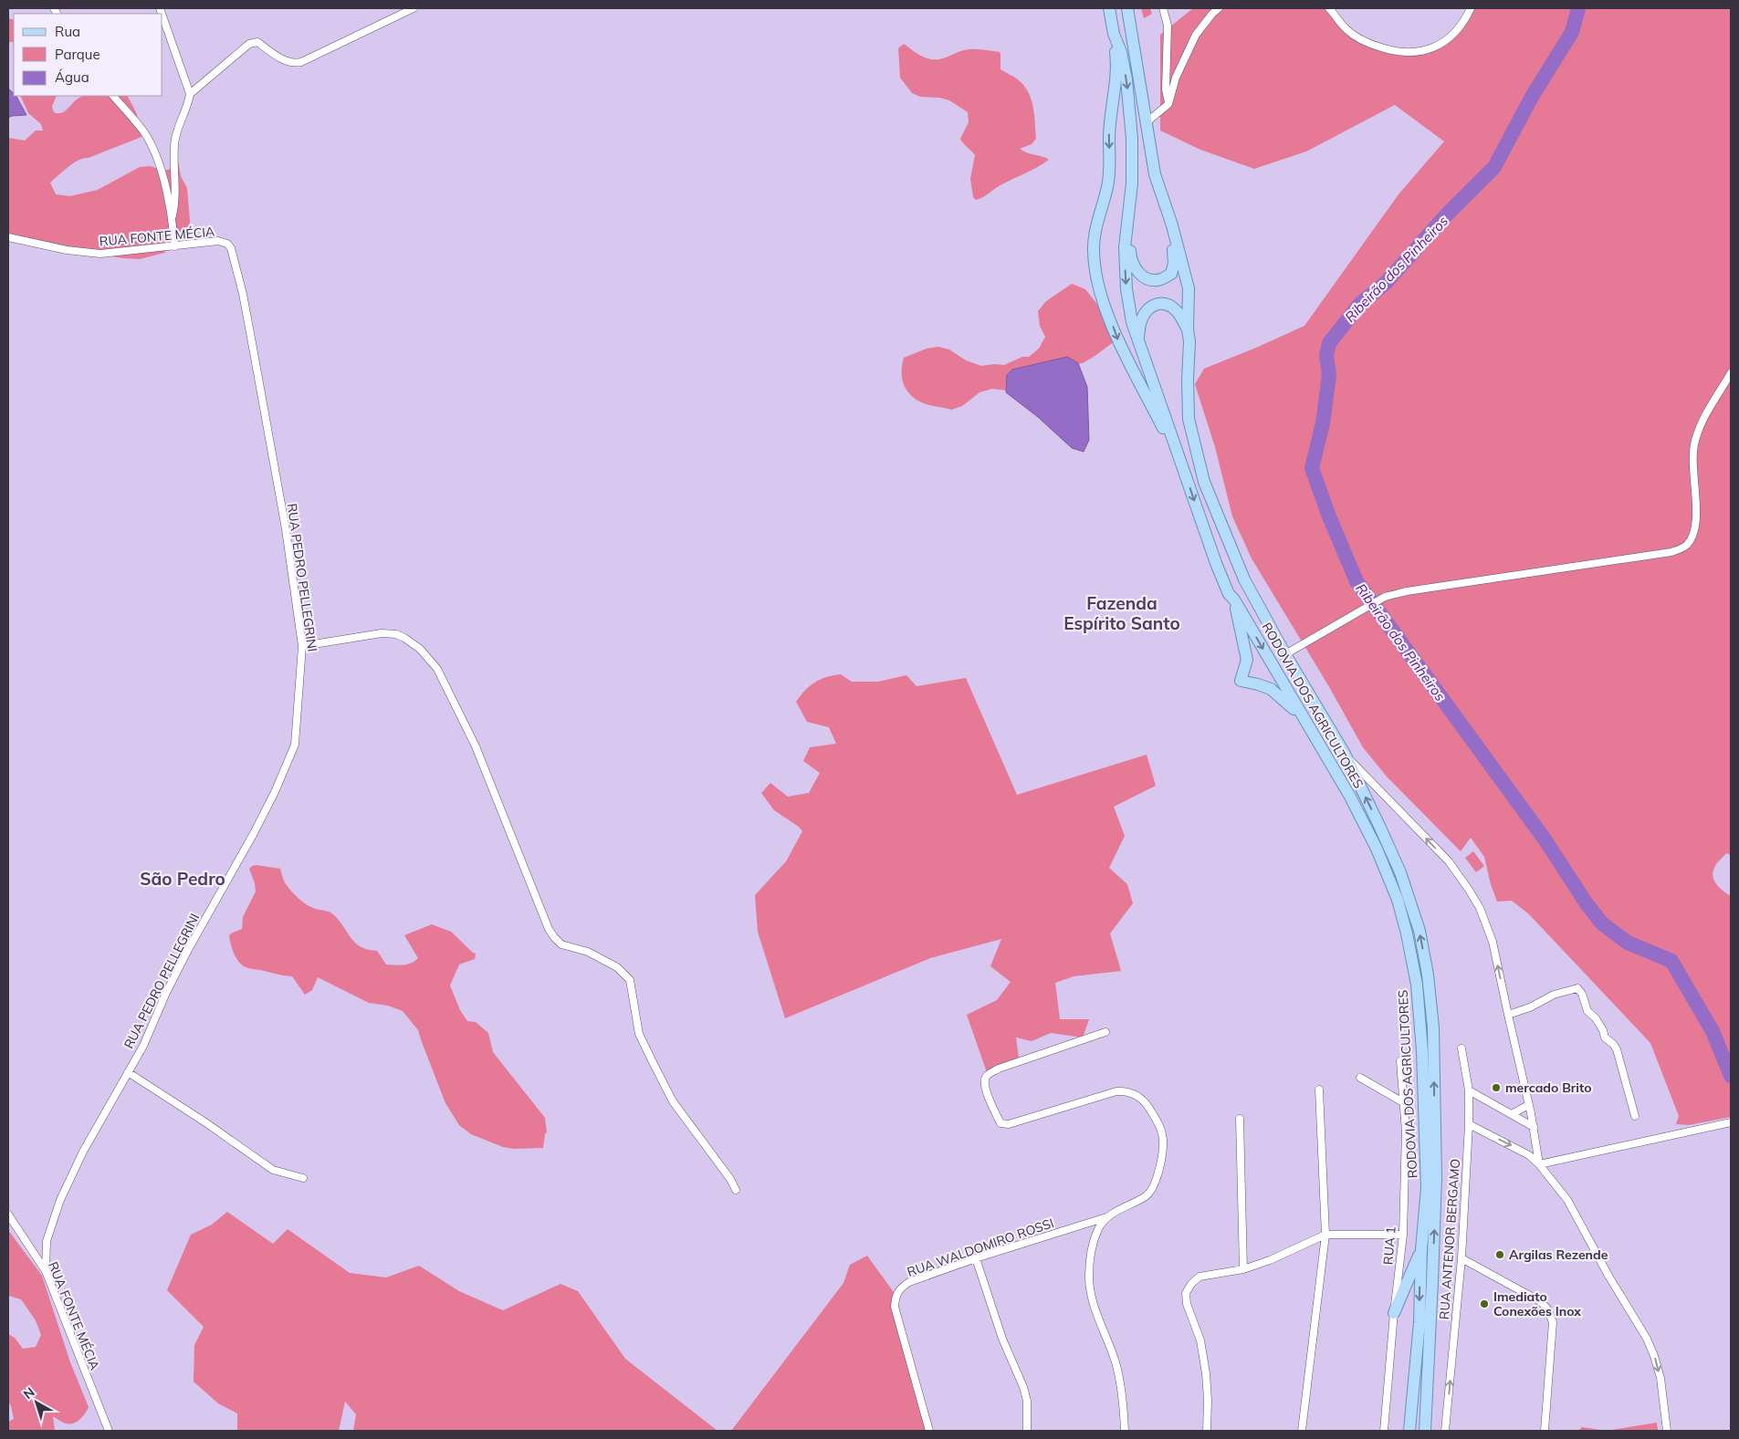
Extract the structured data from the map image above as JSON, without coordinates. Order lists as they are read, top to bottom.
{
  "streets": {
    "main road": ["RODOVIA DOS AGRICULTORES"],
    "street": [
      "RUA FONTE MÉCIA",
      "RUA PEDRO PELLEGRINI",
      "RUA ANTENOR BERGAMO",
      "RUA 1",
      "RUA WALDOMIRO ROSSI"
    ]
  },
  "crossings": [
    ["RUA FONTE MÉCIA", "RUA PEDRO PELLEGRINI"]
  ],
  "one_way": ["RUA ANTENOR BERGAMO"],
  "districts": ["Fazenda Espírito Santo", "São Pedro"],
  "water": ["Ribeirão dos Pinheiros"],
  "places": ["mercado Brito", "Argilas Rezende", "Imediato Conexões Inox"],
  "legend": ["Rua", "Parque", "Água"],
  "north": "top left"
}
